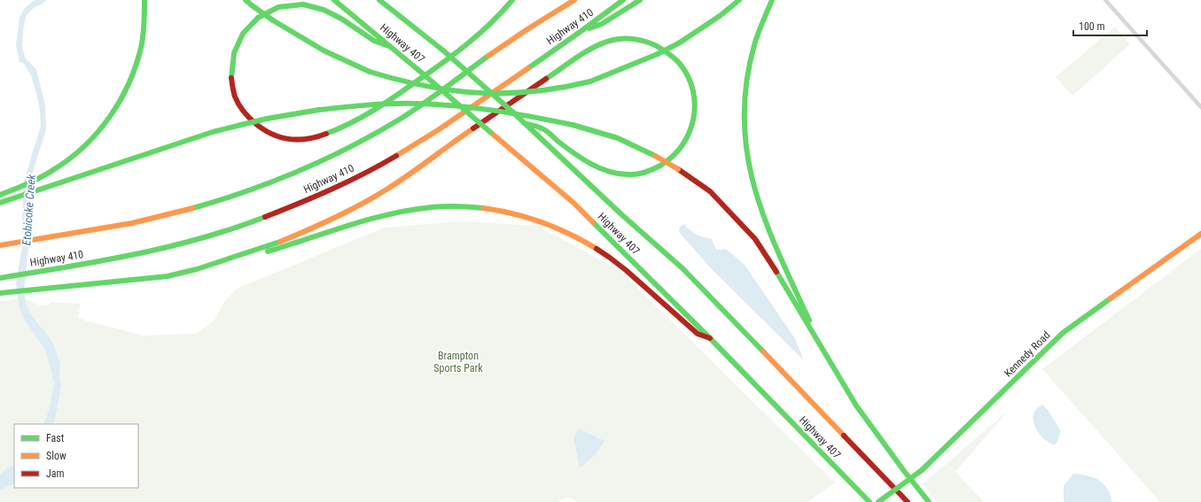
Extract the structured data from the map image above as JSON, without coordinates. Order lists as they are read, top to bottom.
{
  "streets": {
    "main road": ["Highway 410", "Highway 407", "Kennedy Road"]
  },
  "water": ["Etobicoke Creek"],
  "parks": ["Brampton Sports Park"],
  "legend": ["Fast", "Slow", "Jam"],
  "scale_bar": "100 m"
}
